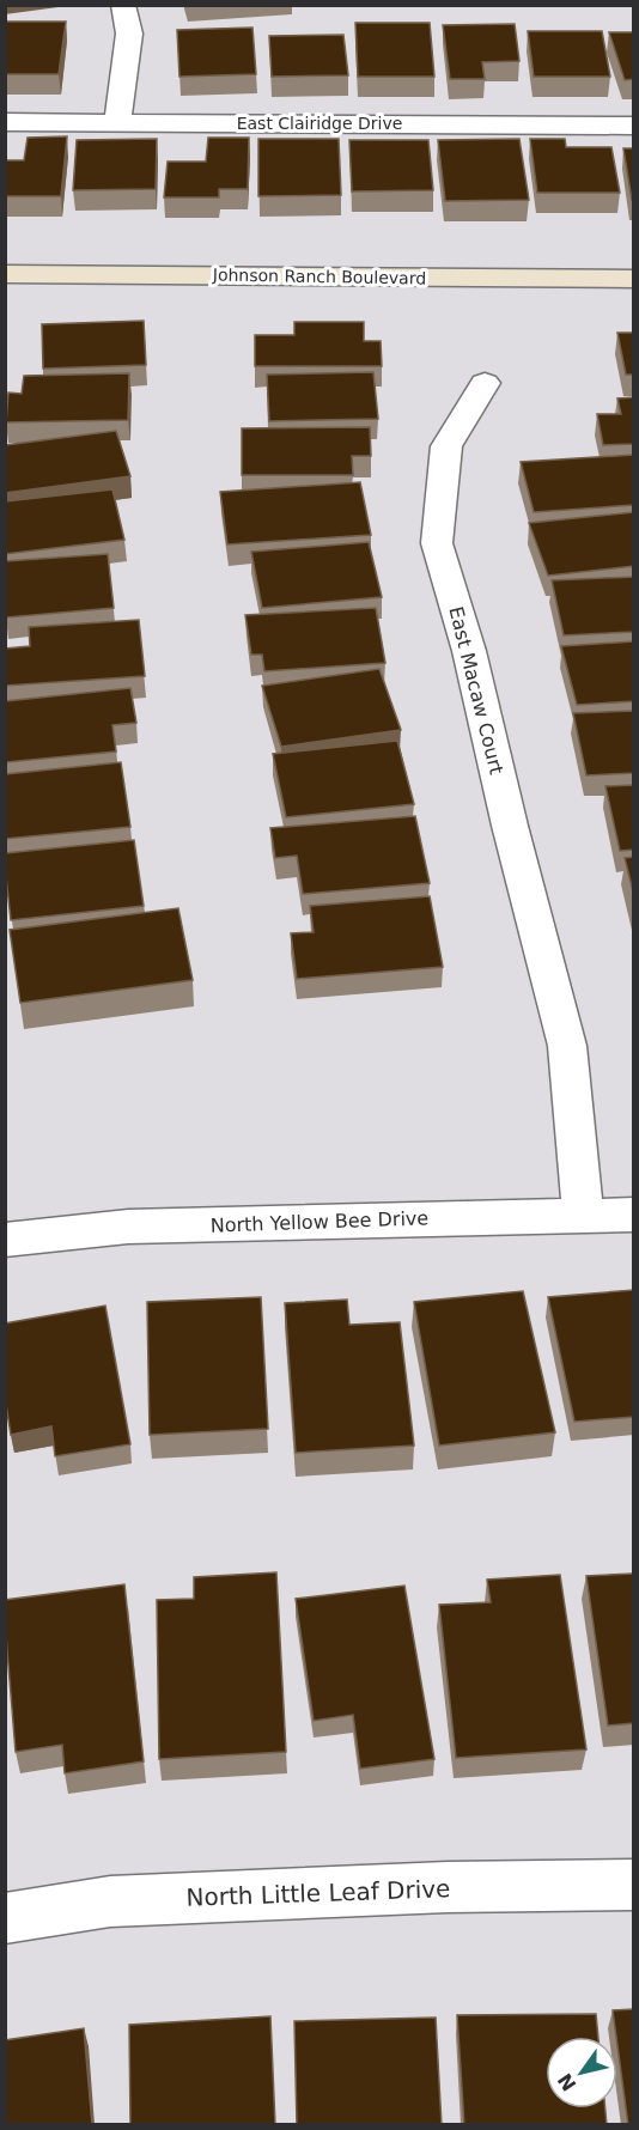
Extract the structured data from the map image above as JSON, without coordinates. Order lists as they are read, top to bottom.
{
  "streets": {
    "street": [
      "East Clairidge Drive",
      "Johnson Ranch Boulevard",
      "East Macaw Court",
      "North Yellow Bee Drive",
      "North Little Leaf Drive"
    ]
  },
  "crossings": [
    ["East Macaw Court", "North Yellow Bee Drive"]
  ],
  "north": "bottom left"
}
